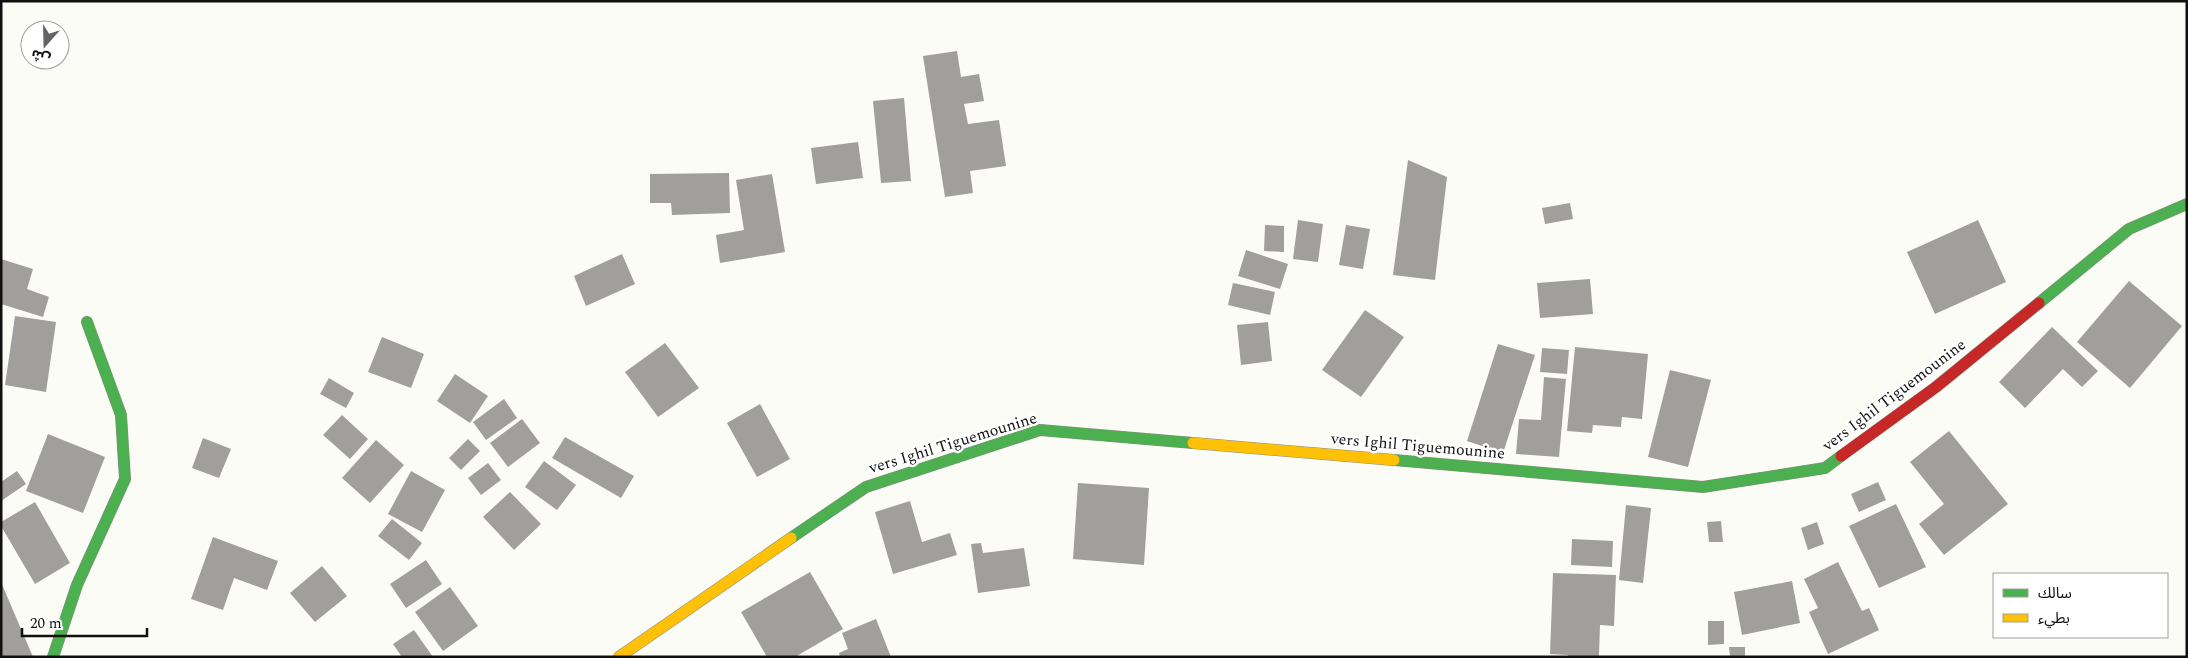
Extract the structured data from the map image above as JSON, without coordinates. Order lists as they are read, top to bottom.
{
  "streets": {
    "street": ["vers Ighil Tiguemounine"]
  },
  "legend": ["سالك", "بطيء"],
  "scale_bar": "20 m",
  "north": "bottom"
}
